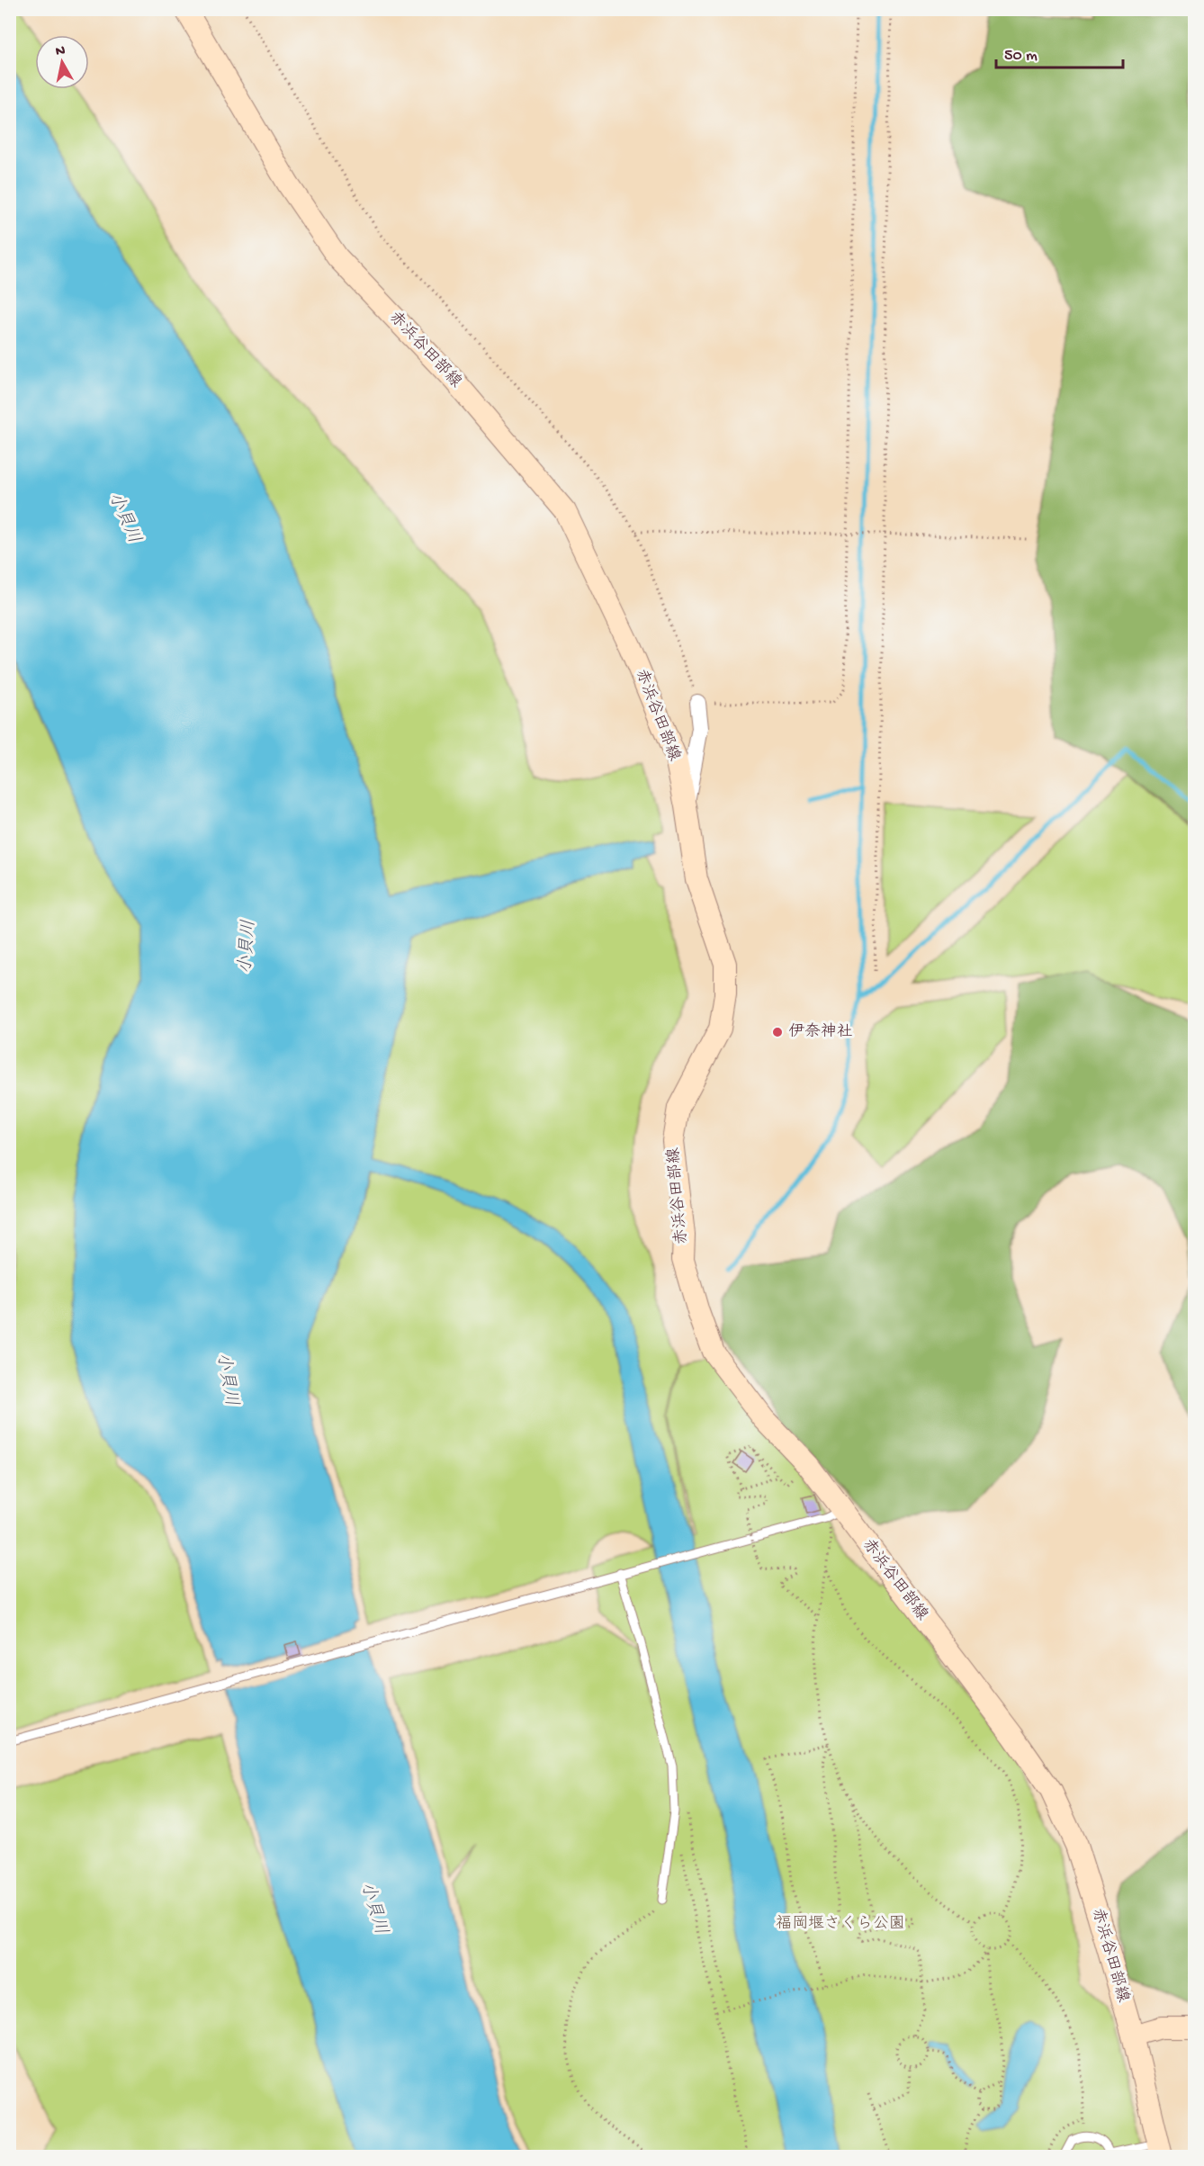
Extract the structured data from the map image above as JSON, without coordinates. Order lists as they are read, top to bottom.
{
  "streets": {
    "main road": ["赤浜谷田部線"]
  },
  "water": ["小貝川"],
  "parks": ["福岡堰さくら公園"],
  "places": ["伊奈神社"],
  "scale_bar": "50 m",
  "north": "top"
}
